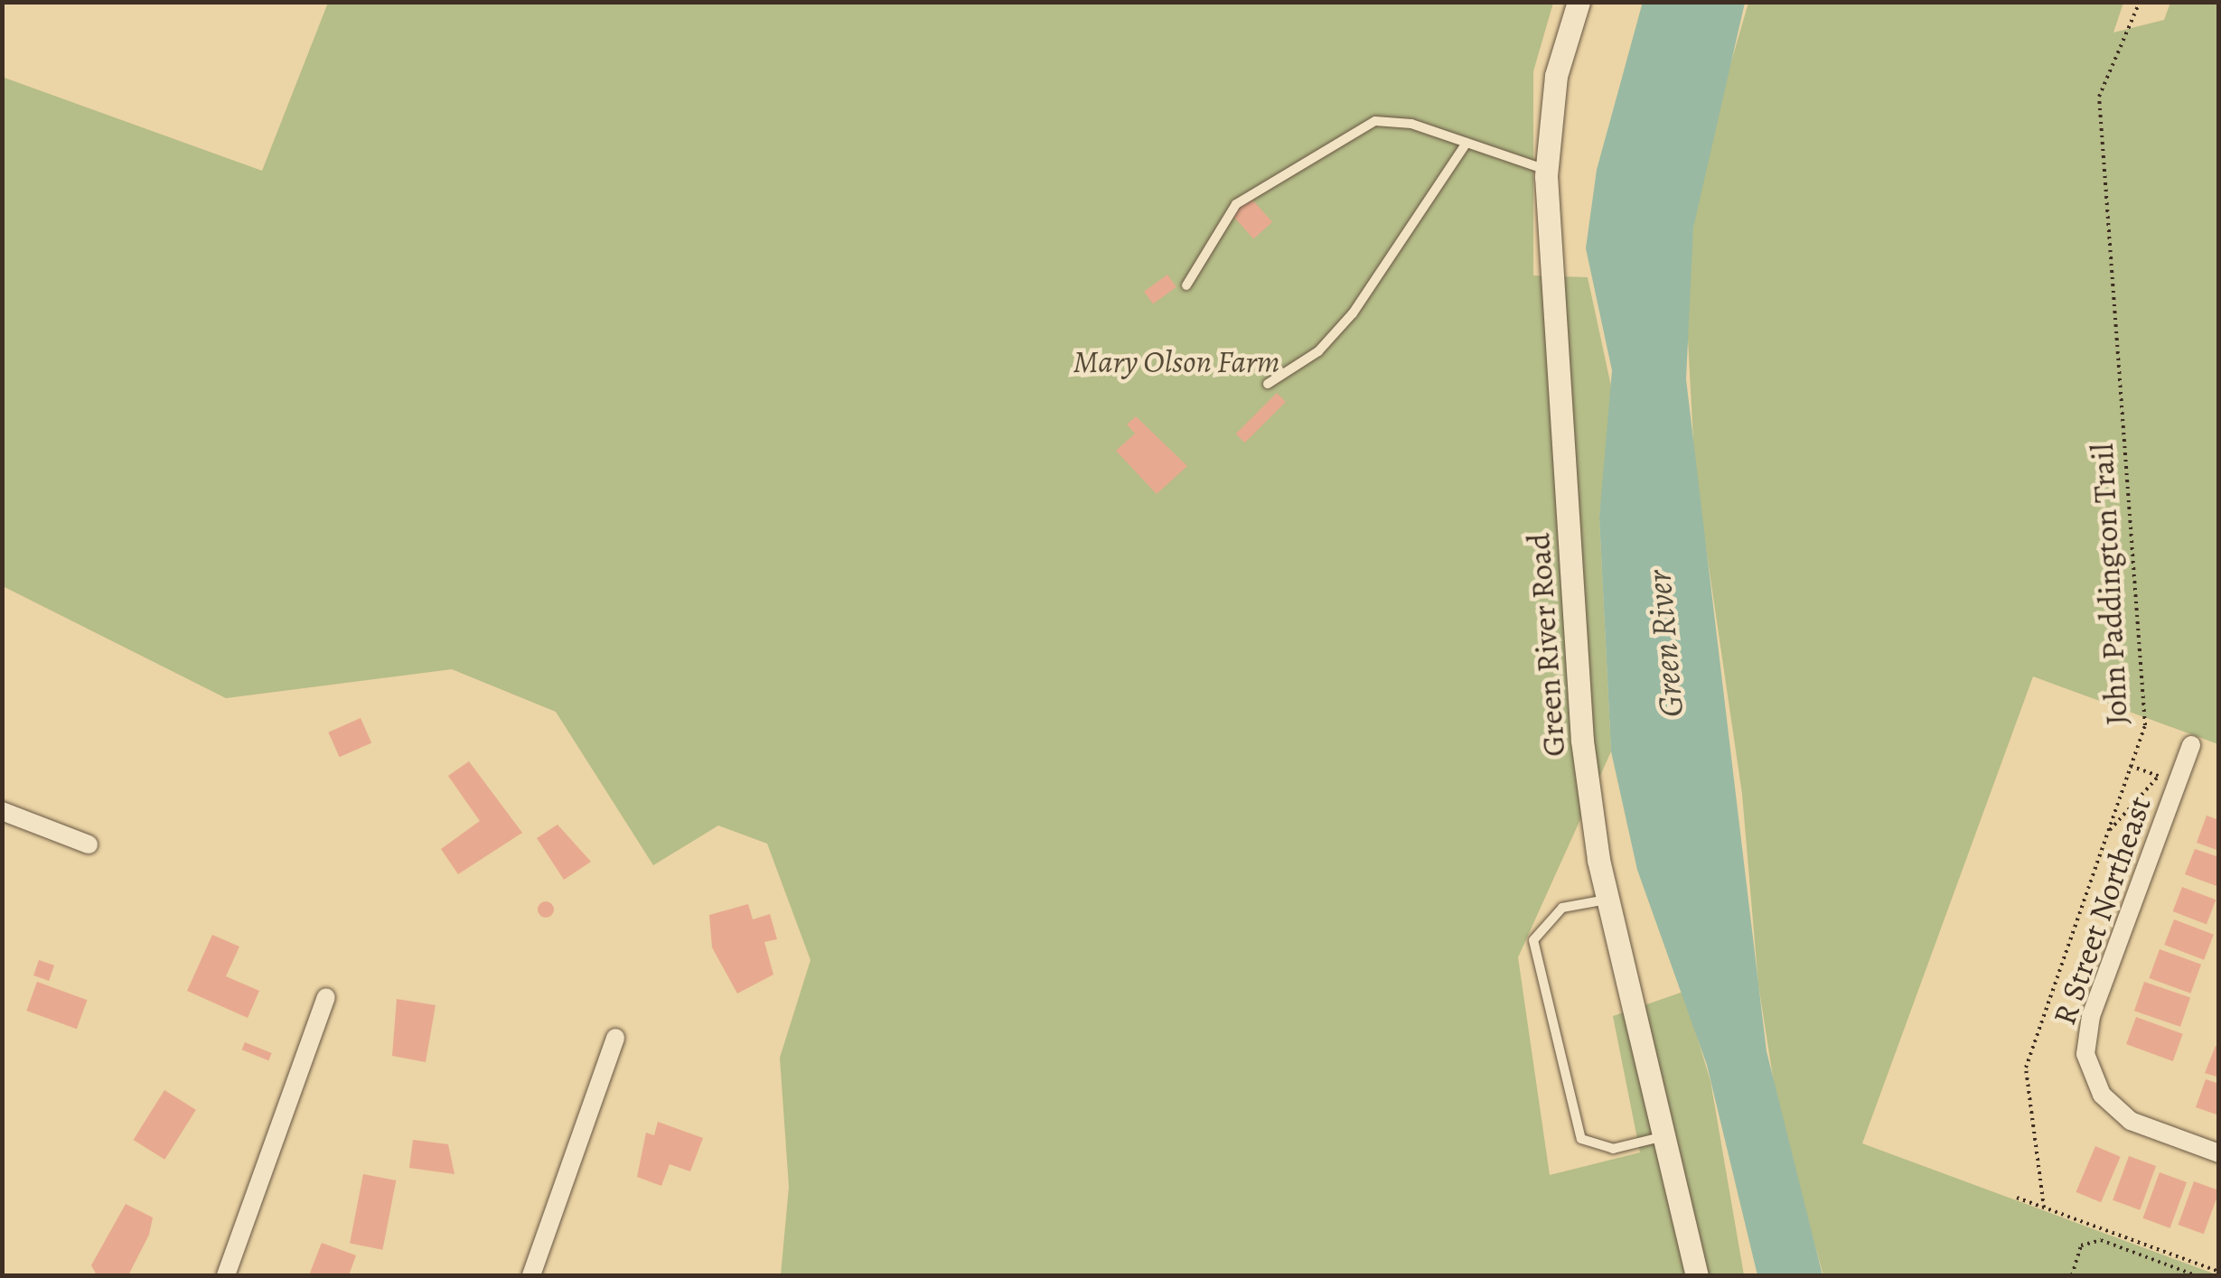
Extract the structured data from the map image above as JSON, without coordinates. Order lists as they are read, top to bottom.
{
  "streets": {
    "street": ["Green River Road", "R Street Northeast"],
    "path": ["John Paddington Trail"]
  },
  "water": ["Green River"],
  "parks": ["Mary Olson Farm"]
}
